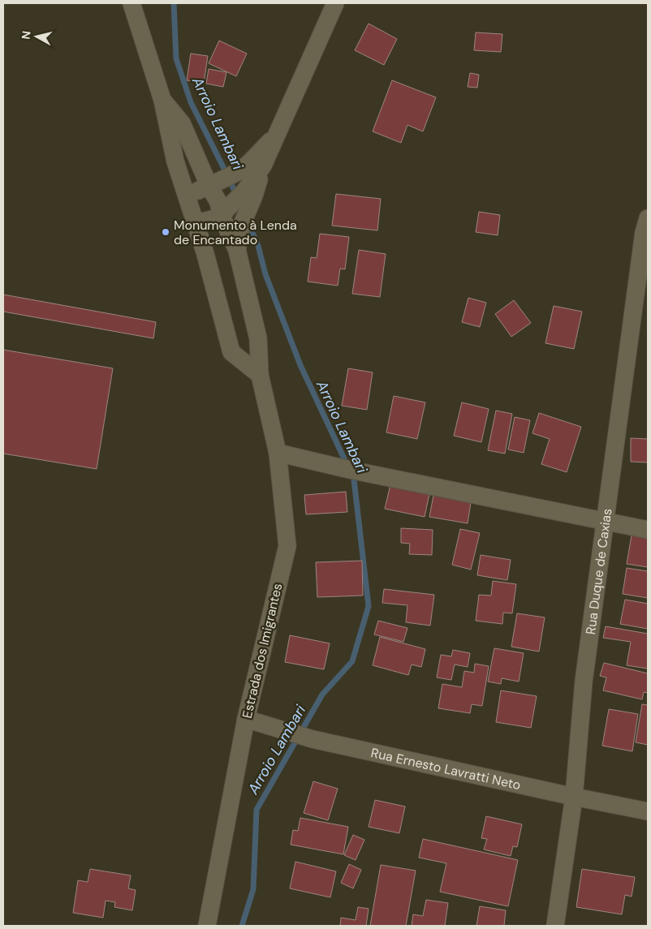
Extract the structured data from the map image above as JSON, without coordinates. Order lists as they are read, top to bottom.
{
  "streets": {
    "street": ["Rua Duque de Caxias", "Estrada dos Imigrantes", "Rua Ernesto Lavratti Neto"]
  },
  "crossings": [
    ["Rua Duque de Caxias", "Rua Ernesto Lavratti Neto"],
    ["Estrada dos Imigrantes", "Rua Ernesto Lavratti Neto"]
  ],
  "water": ["Arroio Lambari"],
  "places": ["Monumento à Lenda de Encantado"],
  "north": "left"
}
